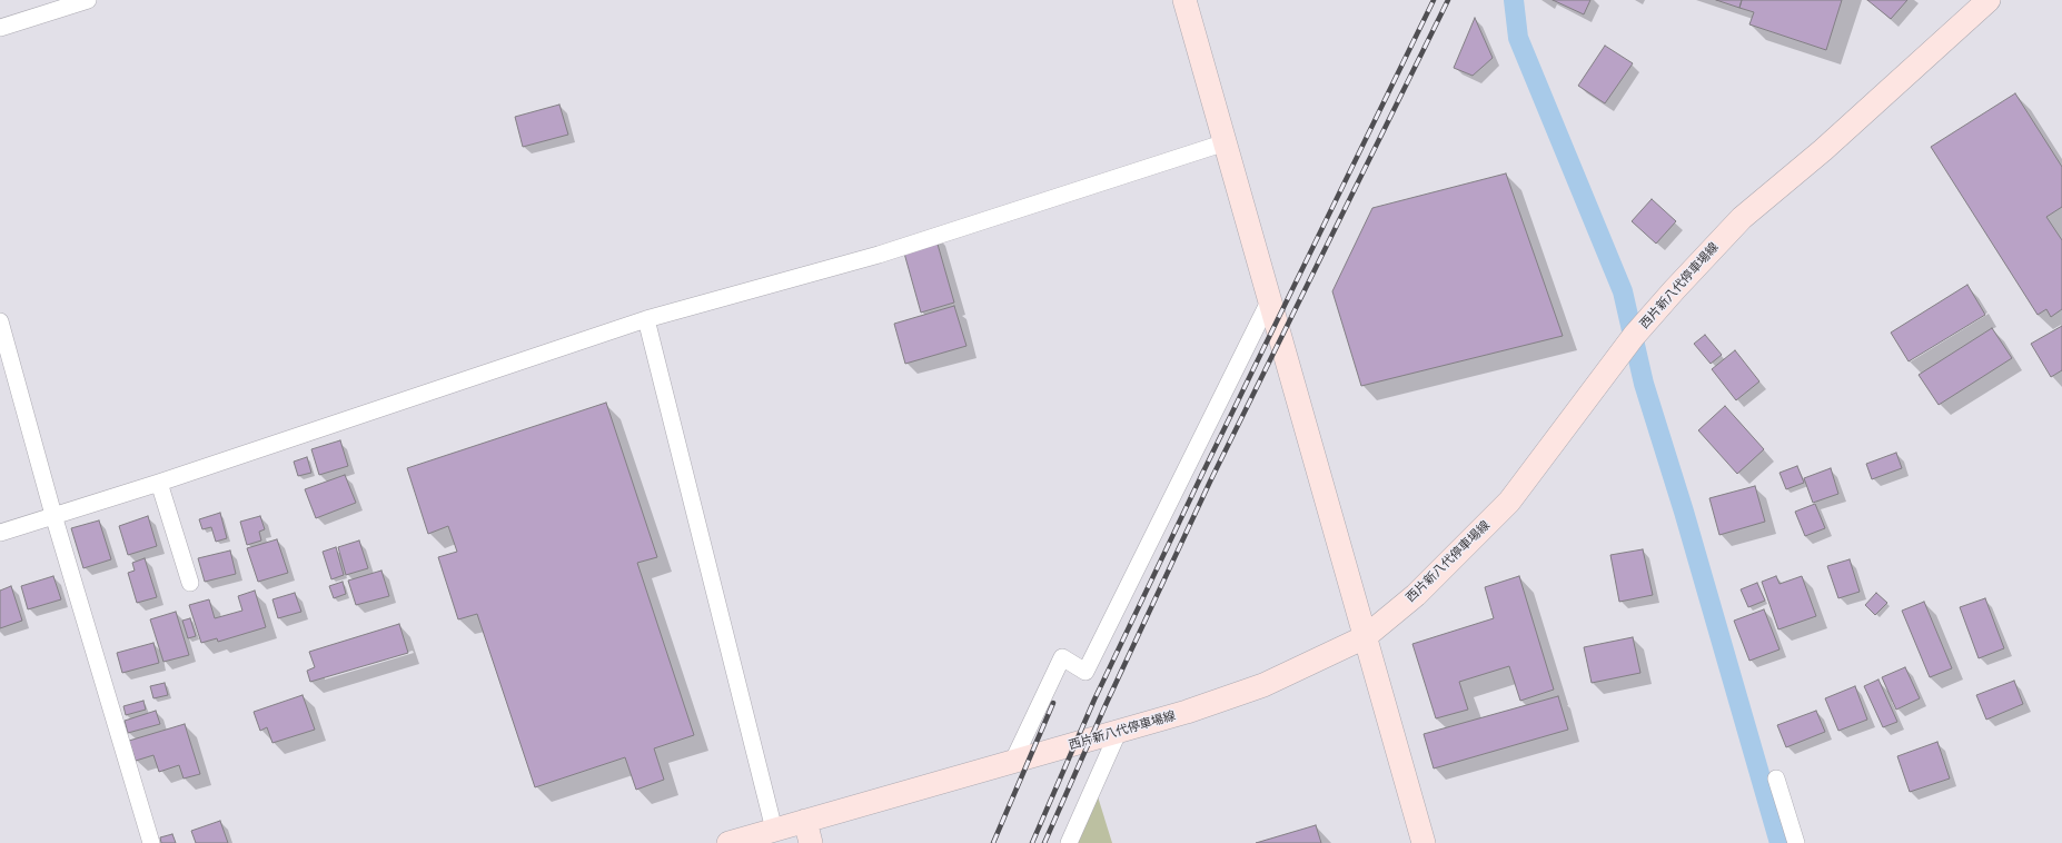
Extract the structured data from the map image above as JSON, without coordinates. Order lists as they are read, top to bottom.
{
  "streets": {
    "main road": ["西片新八代停車場線"]
  }
}
